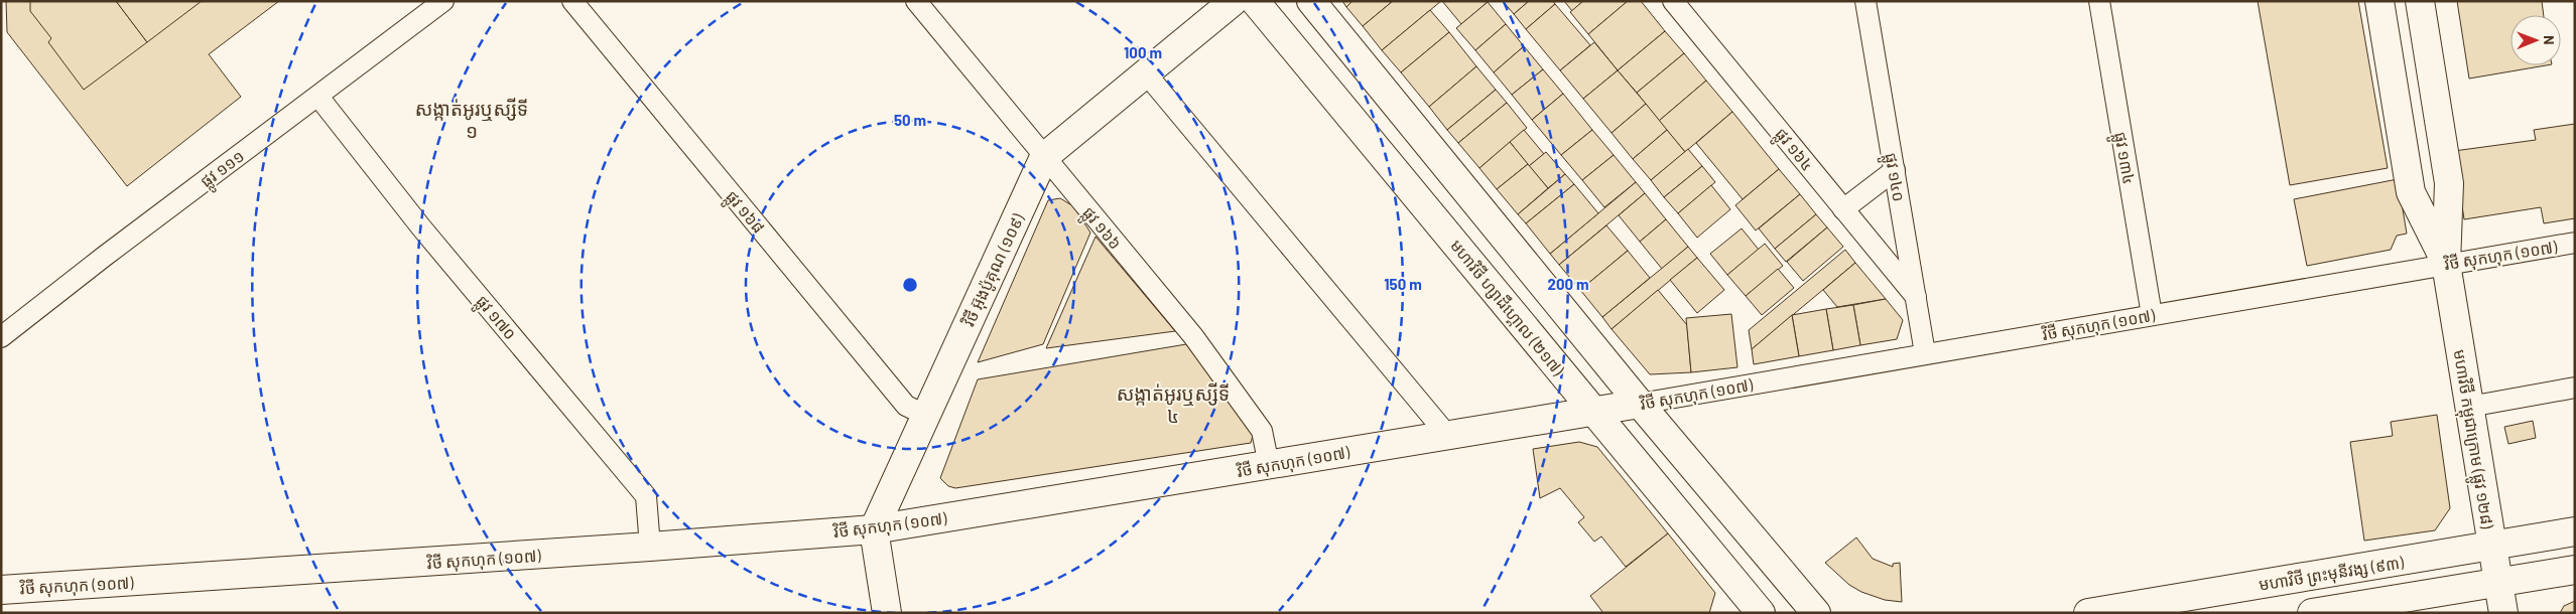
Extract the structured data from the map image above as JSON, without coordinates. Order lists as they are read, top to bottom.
{
  "streets": {
    "main road": [
      "វិថី សុកហុក (១០៧)",
      "វិថី អ៊ុងប៉ូគុណ (១០៩)",
      "មហាវិថី ហ្សាដឹហ្គោល (២១៧)",
      "មហាវិថី កម្ពុជាក្រោម (ផ្លូវ ១២៨)",
      "មហាវិថី ព្រះមុនីវង្ស (៩៣)"
    ],
    "street": [
      "ផ្លូវ ១៦៤",
      "ផ្លូវ ១៣៤",
      "ផ្លូវ ១១១",
      "ផ្លូវ ១៤០",
      "ផ្លូវ ១៦៨",
      "ផ្លូវ ១៦៦",
      "ផ្លូវ ១៧០"
    ]
  },
  "crossings": [
    ["ផ្លូវ ១៦៤", "ផ្លូវ ១៤០"],
    ["ផ្លូវ ១៣៤", "វិថី សុកហុក (១០៧)"],
    ["ផ្លូវ ១១១", "ផ្លូវ ១៧០"],
    ["ផ្លូវ ១៤០", "វិថី សុកហុក (១០៧)"],
    ["ផ្លូវ ១៦៨", "វិថី អ៊ុងប៉ូគុណ (១០៩)"],
    ["ផ្លូវ ១៦៦", "វិថី សុកហុក (១០៧)"],
    ["ផ្លូវ ១៦៦", "វិថី អ៊ុងប៉ូគុណ (១០៩)"],
    ["វិថី សុកហុក (១០៧)", "វិថី អ៊ុងប៉ូគុណ (១០៩)"],
    ["វិថី សុកហុក (១០៧)", "មហាវិថី ហ្សាដឹហ្គោល (២១៧)"],
    ["វិថី សុកហុក (១០៧)", "ផ្លូវ ១៧០"],
    ["វិថី សុកហុក (១០៧)", "មហាវិថី កម្ពុជាក្រោម (ផ្លូវ ១២៨)"],
    ["មហាវិថី កម្ពុជាក្រោម (ផ្លូវ ១២៨)", "មហាវិថី ព្រះមុនីវង្ស (៩៣)"]
  ],
  "districts": ["សង្កាត់អូរឬស្សីទី ១", "សង្កាត់អូរឬស្សីទី ៤"],
  "north": "right",
  "rings": [
    "100 m",
    "50 m",
    "150 m",
    "200 m"
  ]
}
